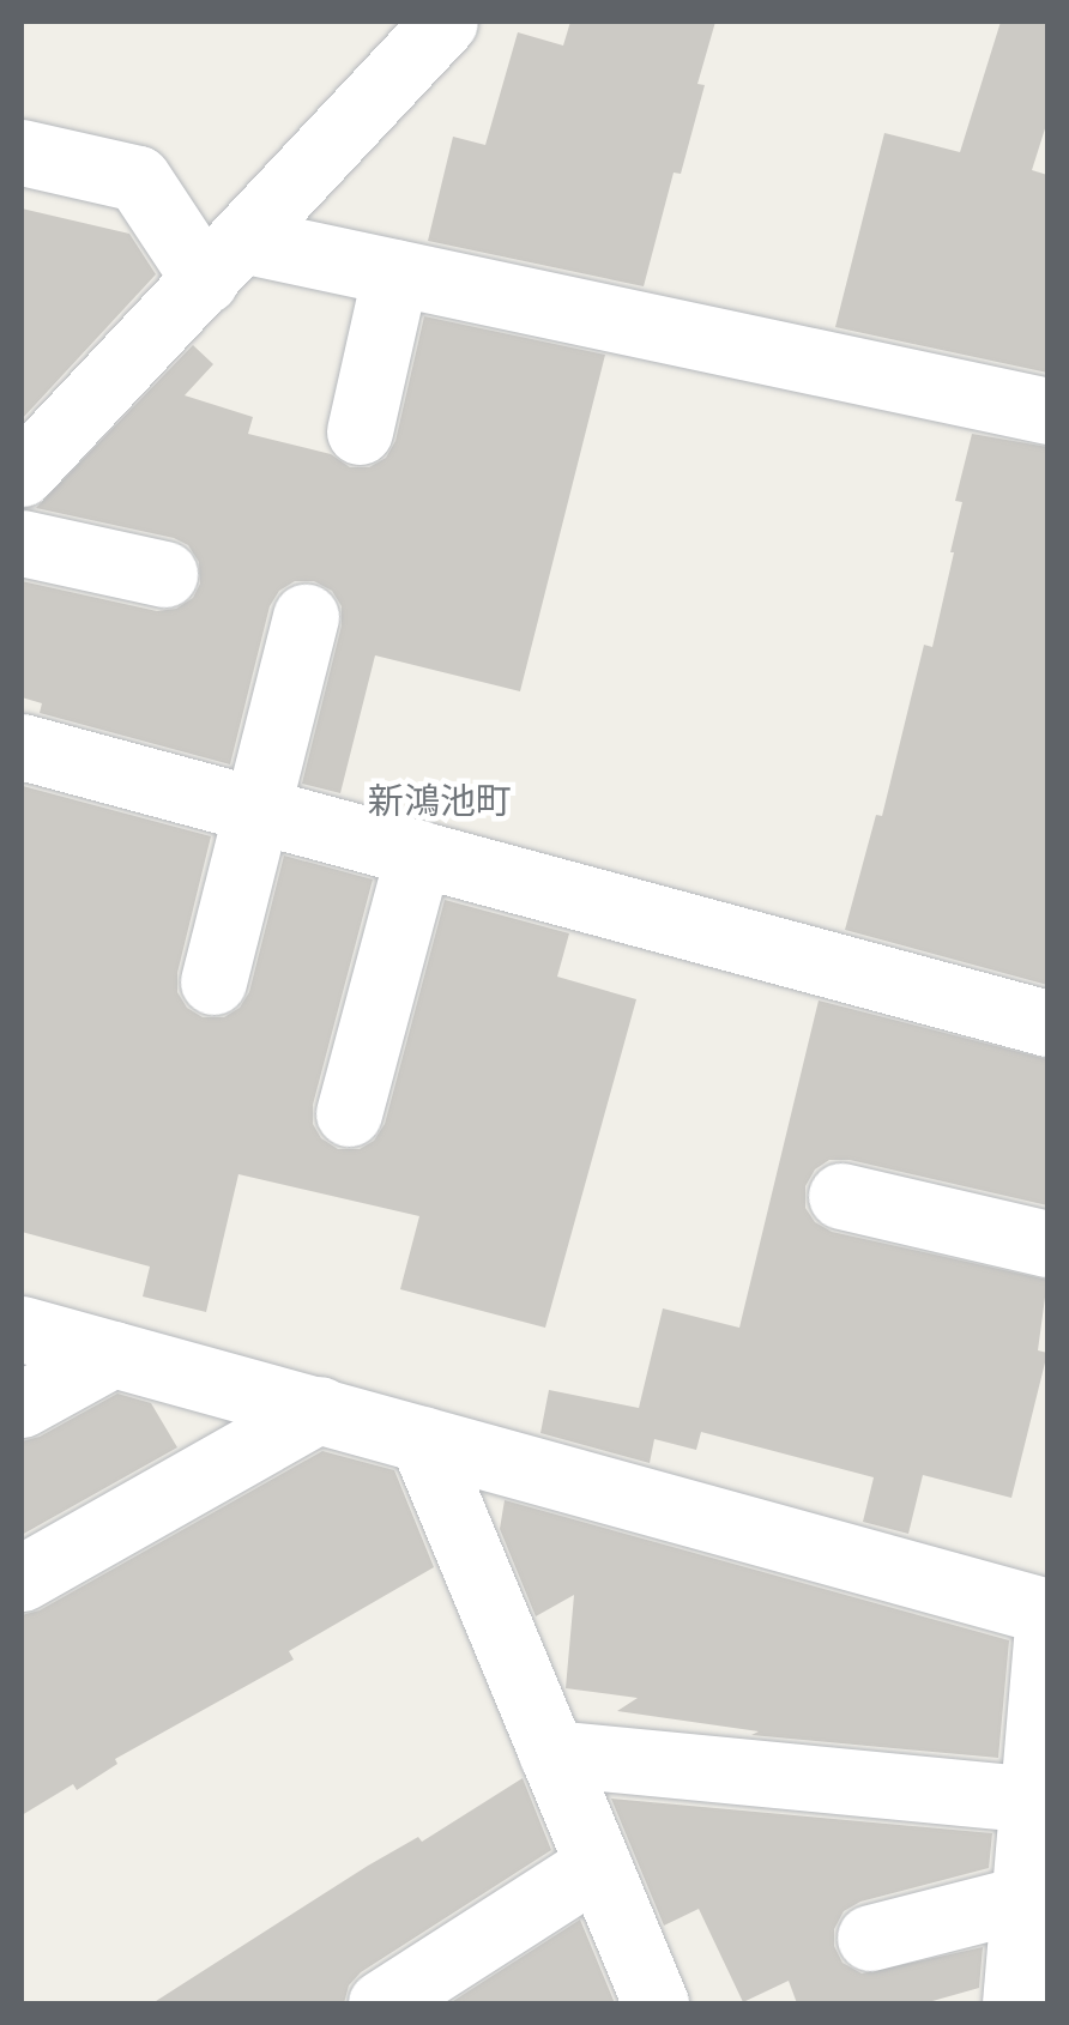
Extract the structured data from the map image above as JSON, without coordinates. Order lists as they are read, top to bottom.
{
  "districts": ["新鴻池町"]
}
